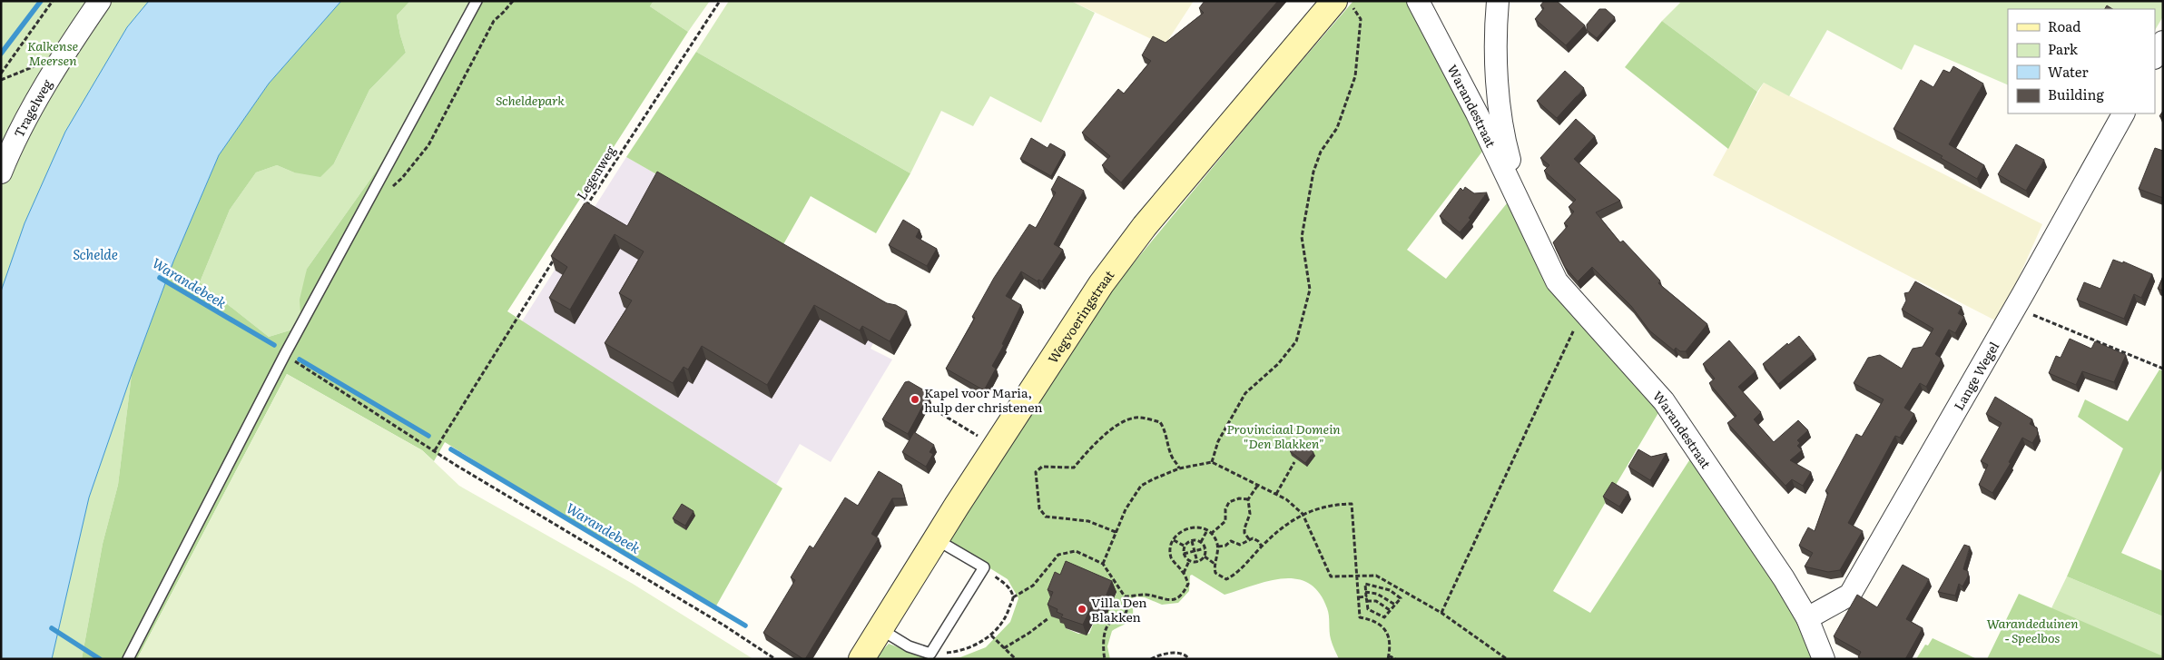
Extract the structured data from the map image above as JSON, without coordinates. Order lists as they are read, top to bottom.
{
  "streets": {
    "main road": ["Wegvoeringstraat"],
    "street": ["Warandestraat", "Tragelweg", "Lange Wegel"],
    "path": ["Legenweg"]
  },
  "crossings": [
    ["Warandestraat", "Lange Wegel"]
  ],
  "water": ["Schelde", "Warandebeek"],
  "parks": [
    "Kalkense Meersen",
    "Scheldepark",
    "Provinciaal Domein \"Den Blakken\"",
    "Warandeduinen - Speelbos"
  ],
  "places": ["Kapel voor Maria, hulp der christenen", "Villa Den Blakken"],
  "legend": [
    "Road",
    "Park",
    "Water",
    "Building"
  ]
}
